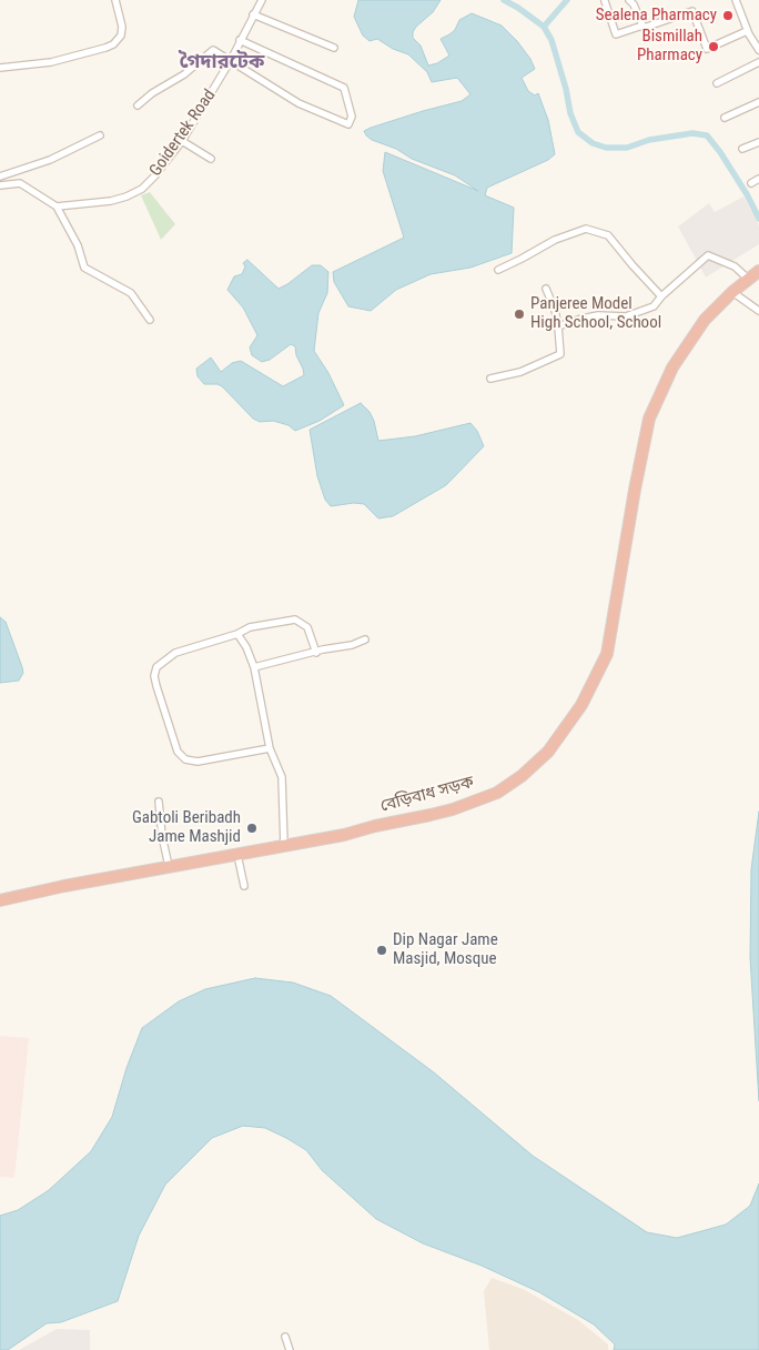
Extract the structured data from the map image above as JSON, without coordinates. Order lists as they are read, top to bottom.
{
  "streets": {
    "highway": ["বেড়িবাধ সড়ক"],
    "street": ["Goidertek Road"]
  },
  "districts": ["গৈদারটেক"],
  "places": [
    "Sealena Pharmacy",
    "Bismillah Pharmacy",
    "Panjeree Model High School, School",
    "Gabtoli Beribadh Jame Mashjid",
    "Dip Nagar Jame Masjid, Mosque"
  ]
}
